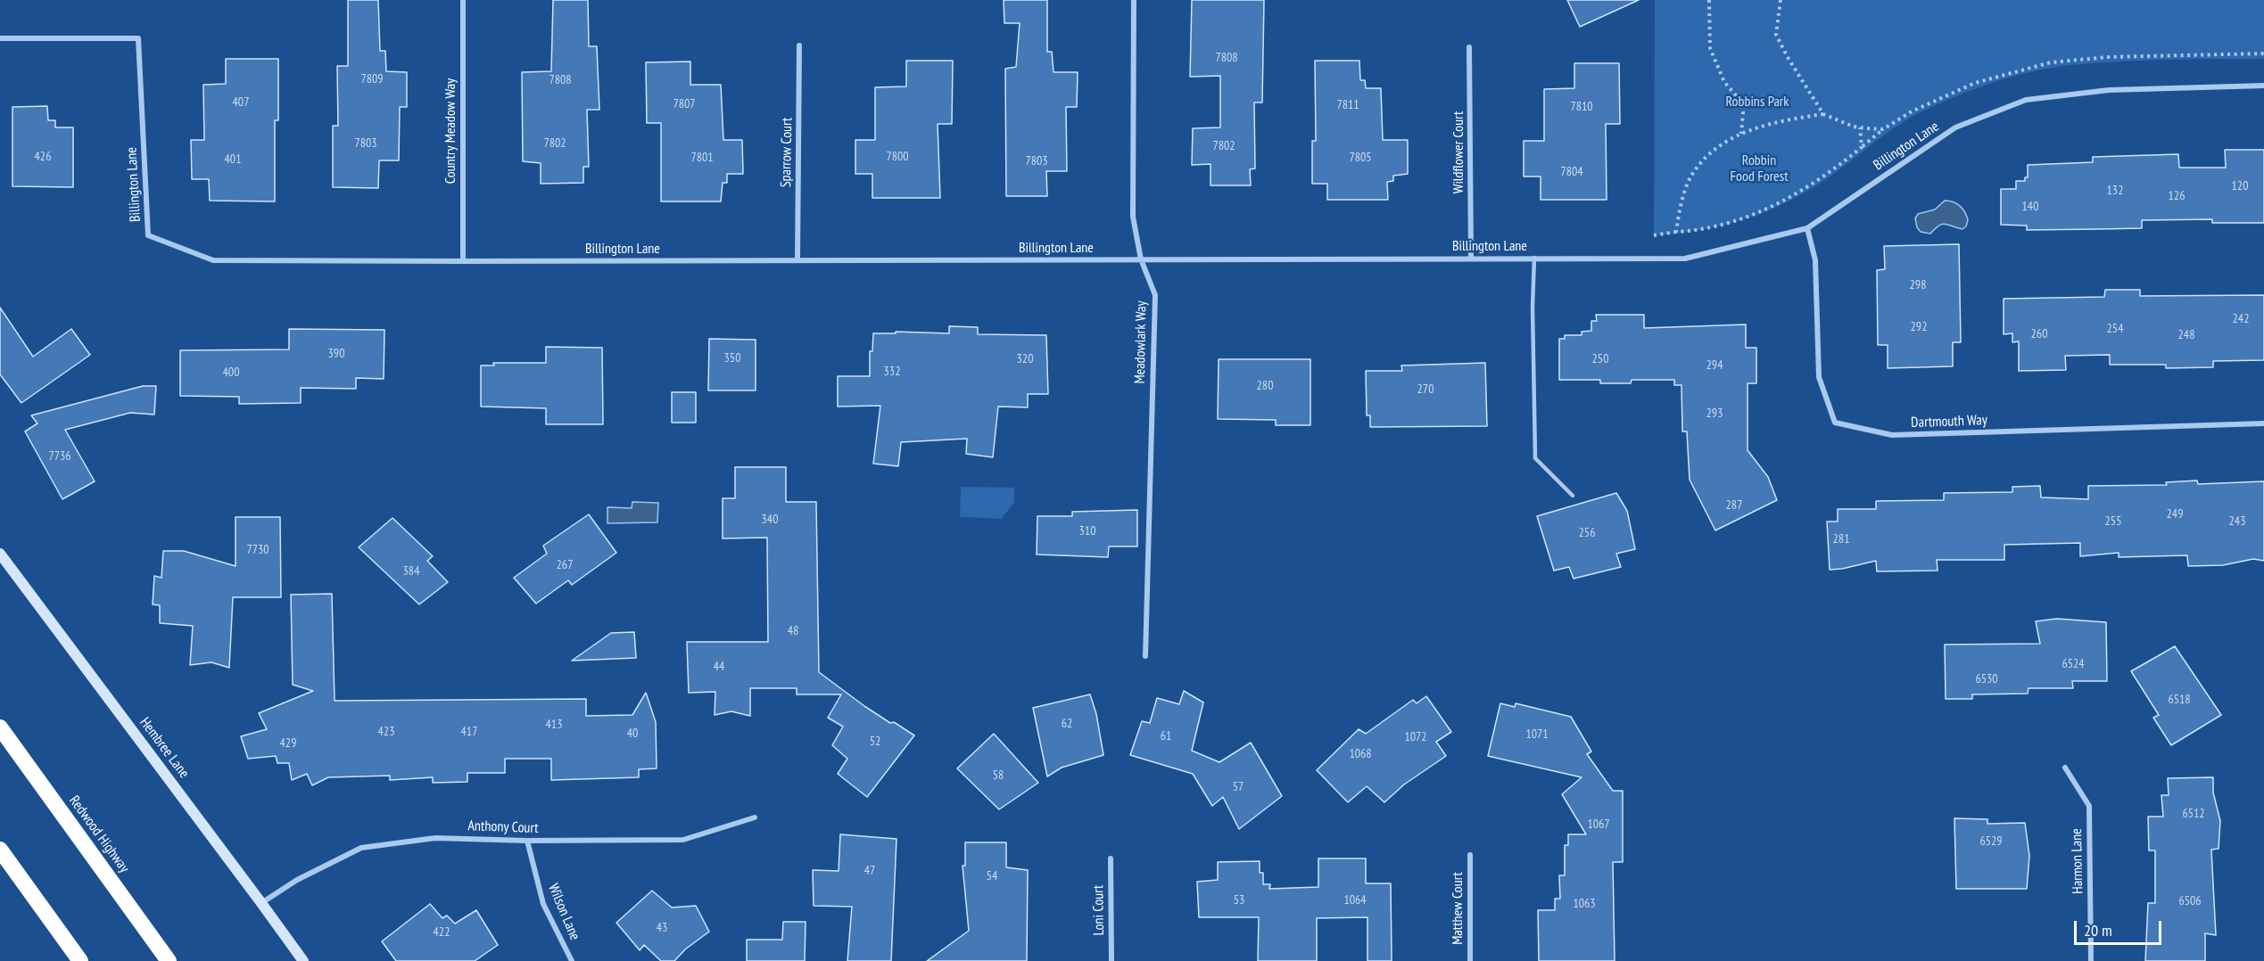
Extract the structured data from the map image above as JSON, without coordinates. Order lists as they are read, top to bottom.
{
  "streets": {
    "highway": ["Redwood Highway"],
    "street": [
      "Country Meadow Way",
      "Billington Lane",
      "Sparrow Court",
      "Wildflower Court",
      "Meadowlark Way",
      "Dartmouth Way",
      "Hembree Lane",
      "Anthony Court",
      "Harmon Lane",
      "Matthew Court",
      "Loni Court",
      "Wilson Lane"
    ]
  },
  "crossings": [
    ["Country Meadow Way", "Billington Lane"],
    ["Billington Lane", "Sparrow Court"],
    ["Billington Lane", "Wildflower Court"],
    ["Billington Lane", "Meadowlark Way"],
    ["Billington Lane", "Dartmouth Way"],
    ["Hembree Lane", "Anthony Court"],
    ["Anthony Court", "Wilson Lane"]
  ],
  "parks": ["Robbins Park", "Robbin Food Forest"],
  "house_numbers": [
    "7808",
    "7809",
    "7808",
    "407",
    "7807",
    "7811",
    "7810",
    "7803",
    "7802",
    "7802",
    "426",
    "7800",
    "7801",
    "7805",
    "401",
    "7803",
    "7804",
    "120",
    "132",
    "126",
    "140",
    "298",
    "242",
    "292",
    "254",
    "260",
    "248",
    "390",
    "350",
    "320",
    "250",
    "294",
    "332",
    "400",
    "280",
    "270",
    "293",
    "7736",
    "287",
    "249",
    "340",
    "255",
    "243",
    "310",
    "256",
    "281",
    "7730",
    "267",
    "384",
    "48",
    "6524",
    "44",
    "6530",
    "6518",
    "62",
    "413",
    "423",
    "417",
    "40",
    "1071",
    "61",
    "1072",
    "52",
    "429",
    "1068",
    "58",
    "57",
    "6512",
    "1067",
    "6529",
    "47",
    "54",
    "53",
    "1064",
    "6506",
    "1063",
    "43",
    "422"
  ],
  "scale_bar": "20 m"
}
